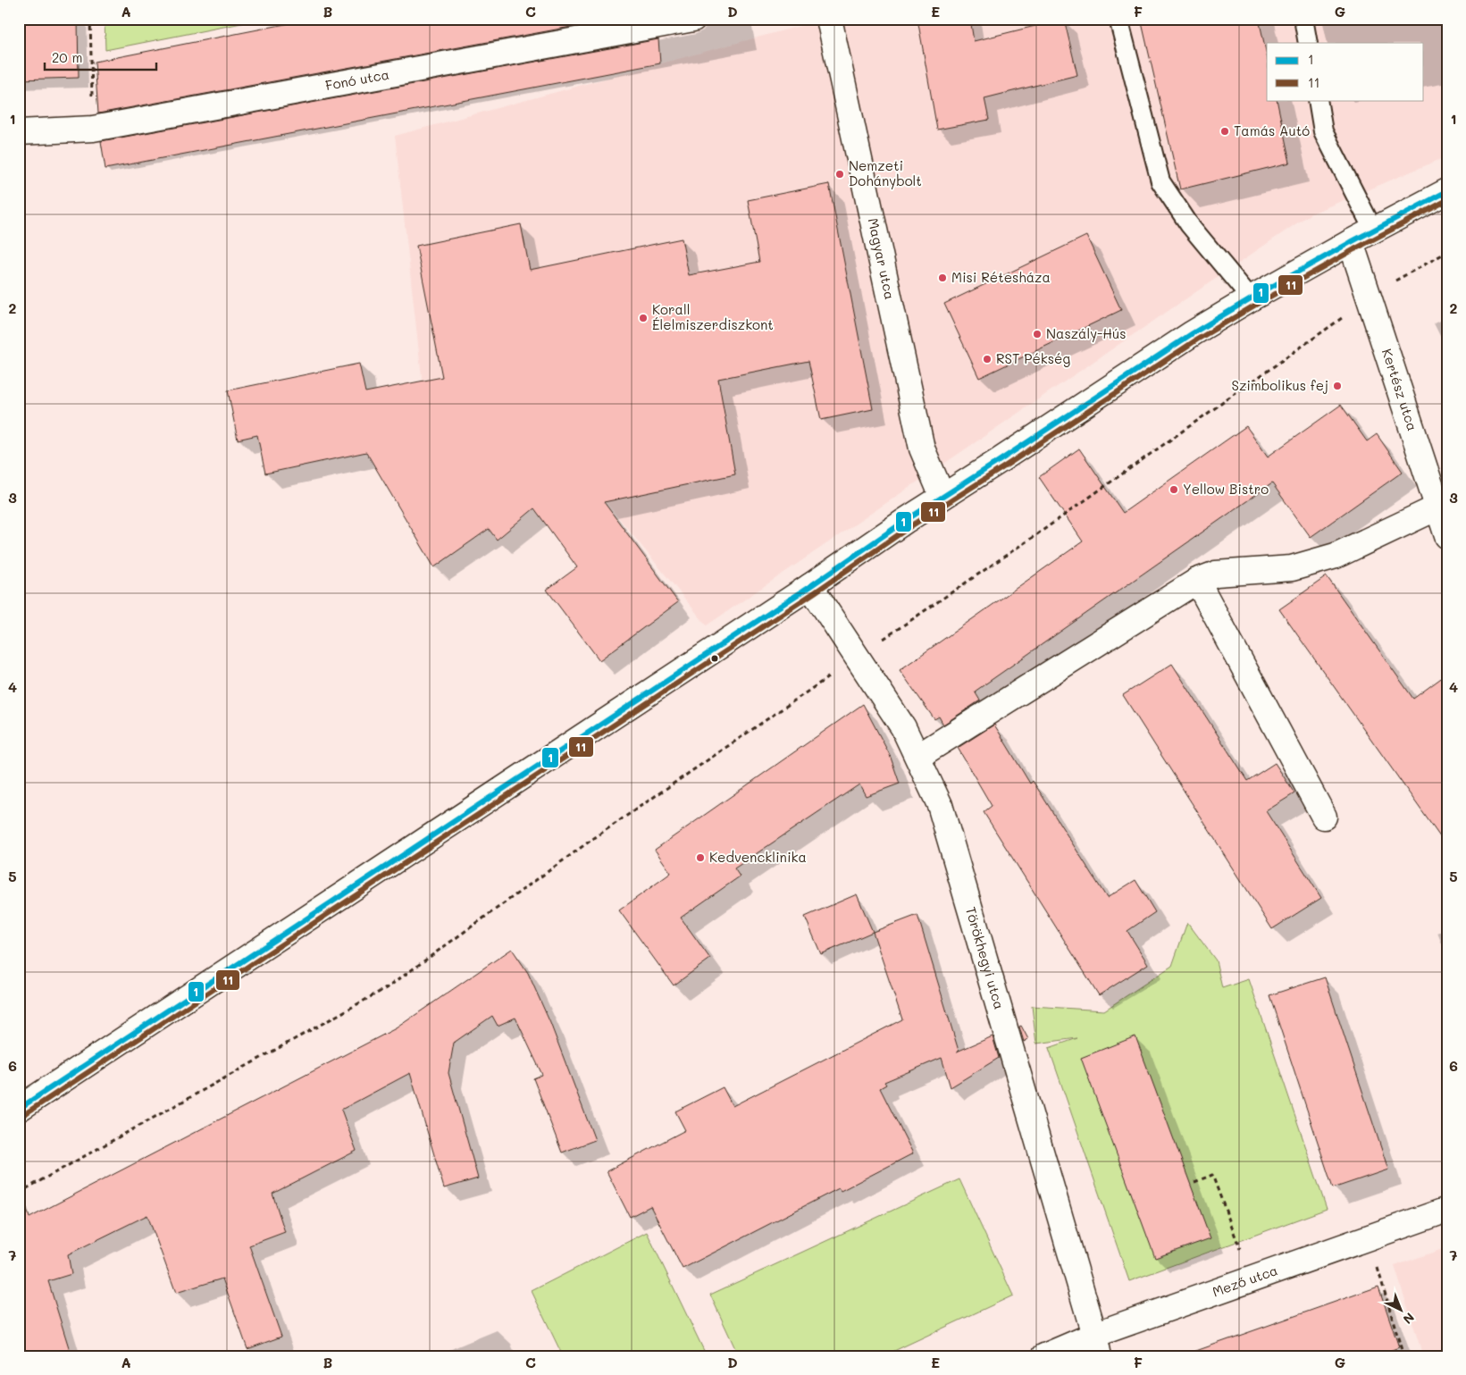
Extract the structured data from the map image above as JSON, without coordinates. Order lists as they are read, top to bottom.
{
  "streets": {
    "street": [
      "Fonó utca",
      "Magyar utca",
      "Kertész utca",
      "Törökhegyi utca",
      "Mező utca"
    ]
  },
  "crossings": [
    ["Törökhegyi utca", "Mező utca"]
  ],
  "places": [
    "Tamás Autó",
    "Nemzeti Dohánybolt",
    "Misi Rétesháza",
    "Korall Élelmiszerdiszkont",
    "Naszály-Hús",
    "RST Pékség",
    "Szimbolikus fej",
    "Yellow Bistro",
    "Kedvencklinika"
  ],
  "lines": ["transit line 1", "transit line 11"],
  "legend": ["1", "11"],
  "scale_bar": "20 m",
  "north": "bottom right",
  "grid": {
    "columns": [
      "A",
      "B",
      "C",
      "D",
      "E",
      "F",
      "G"
    ],
    "rows": [
      "1",
      "2",
      "3",
      "4",
      "5",
      "6",
      "7"
    ]
  }
}
